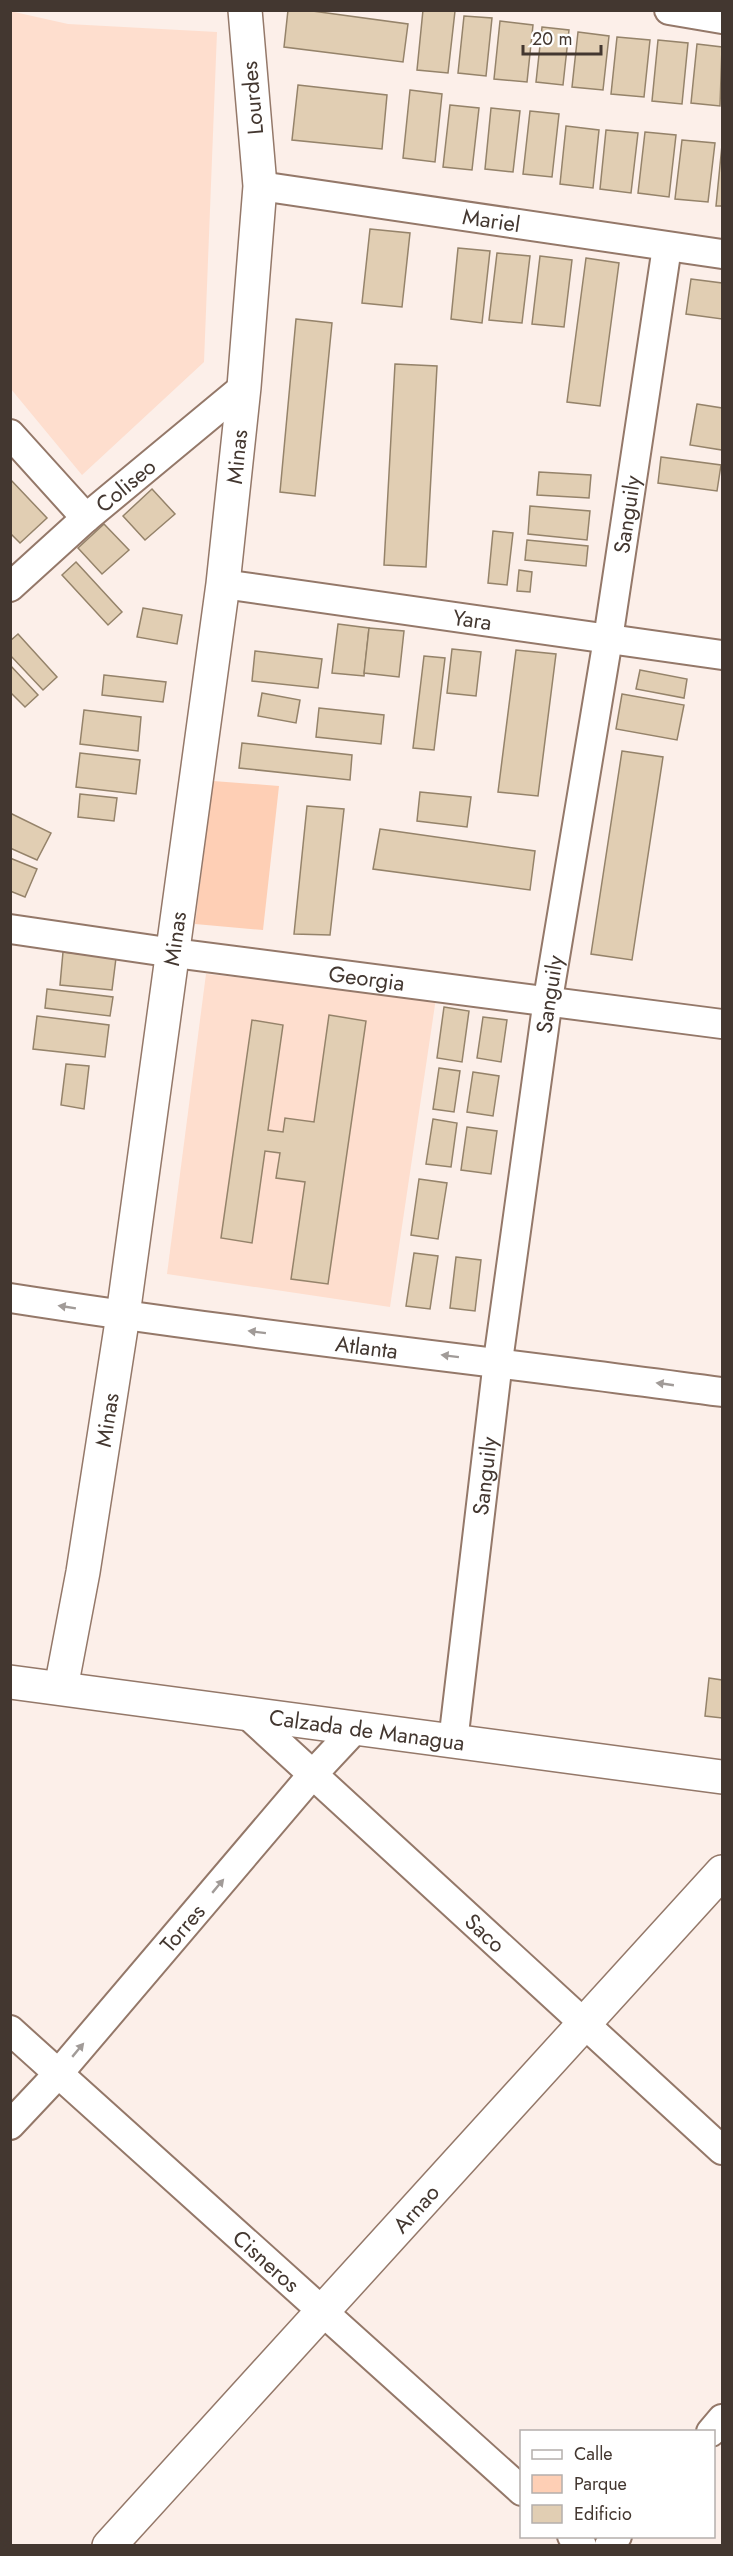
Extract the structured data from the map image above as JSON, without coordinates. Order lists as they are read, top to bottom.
{
  "streets": {
    "street": [
      "Lourdes",
      "Mariel",
      "Minas",
      "Coliseo",
      "Sanguily",
      "Yara",
      "Georgia",
      "Atlanta",
      "Calzada de Managua",
      "Torres",
      "Saco",
      "Arnao",
      "Cisneros"
    ]
  },
  "crossings": [
    ["Lourdes", "Mariel"],
    ["Lourdes", "Minas"],
    ["Mariel", "Minas"],
    ["Mariel", "Sanguily"],
    ["Minas", "Coliseo"],
    ["Minas", "Yara"],
    ["Minas", "Georgia"],
    ["Minas", "Atlanta"],
    ["Minas", "Calzada de Managua"],
    ["Sanguily", "Yara"],
    ["Sanguily", "Georgia"],
    ["Sanguily", "Atlanta"],
    ["Sanguily", "Calzada de Managua"],
    ["Calzada de Managua", "Torres"],
    ["Calzada de Managua", "Saco"],
    ["Torres", "Saco"],
    ["Torres", "Cisneros"],
    ["Saco", "Arnao"],
    ["Arnao", "Cisneros"]
  ],
  "one_way": ["Atlanta", "Torres"],
  "legend": ["Calle", "Parque", "Edificio"],
  "scale_bar": "20 m"
}
